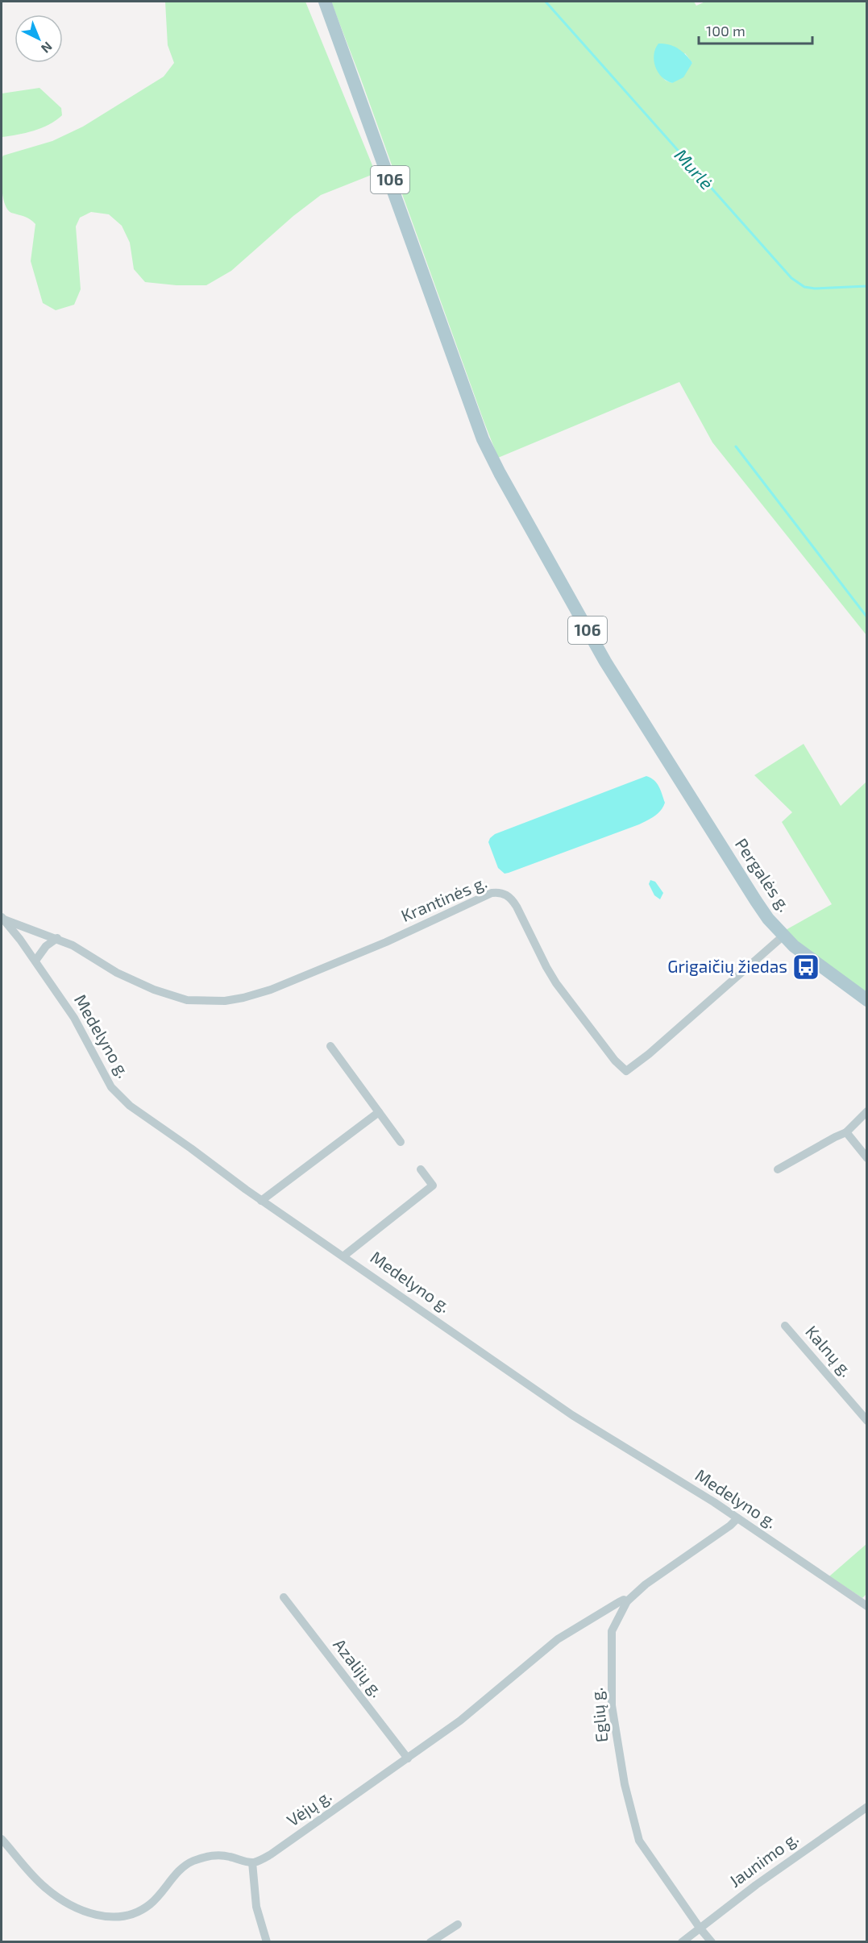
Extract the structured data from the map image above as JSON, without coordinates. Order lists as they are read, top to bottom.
{
  "streets": {
    "main road": ["106", "Pergalės g."],
    "street": [
      "Krantinės g.",
      "Medelyno g.",
      "Kalnų g.",
      "Azalijų g.",
      "Eglių g.",
      "Vėjų g.",
      "Jaunimo g."
    ]
  },
  "crossings": [
    ["Pergalės g.", "Krantinės g."],
    ["Krantinės g.", "Medelyno g."],
    ["Medelyno g.", "Eglių g."],
    ["Azalijų g.", "Vėjų g."],
    ["Eglių g.", "Vėjų g."],
    ["Eglių g.", "Jaunimo g."]
  ],
  "water": ["Murlė"],
  "places": {
    "bus stop": ["Grigaičių žiedas"]
  },
  "scale_bar": "100 m",
  "north": "bottom right"
}
